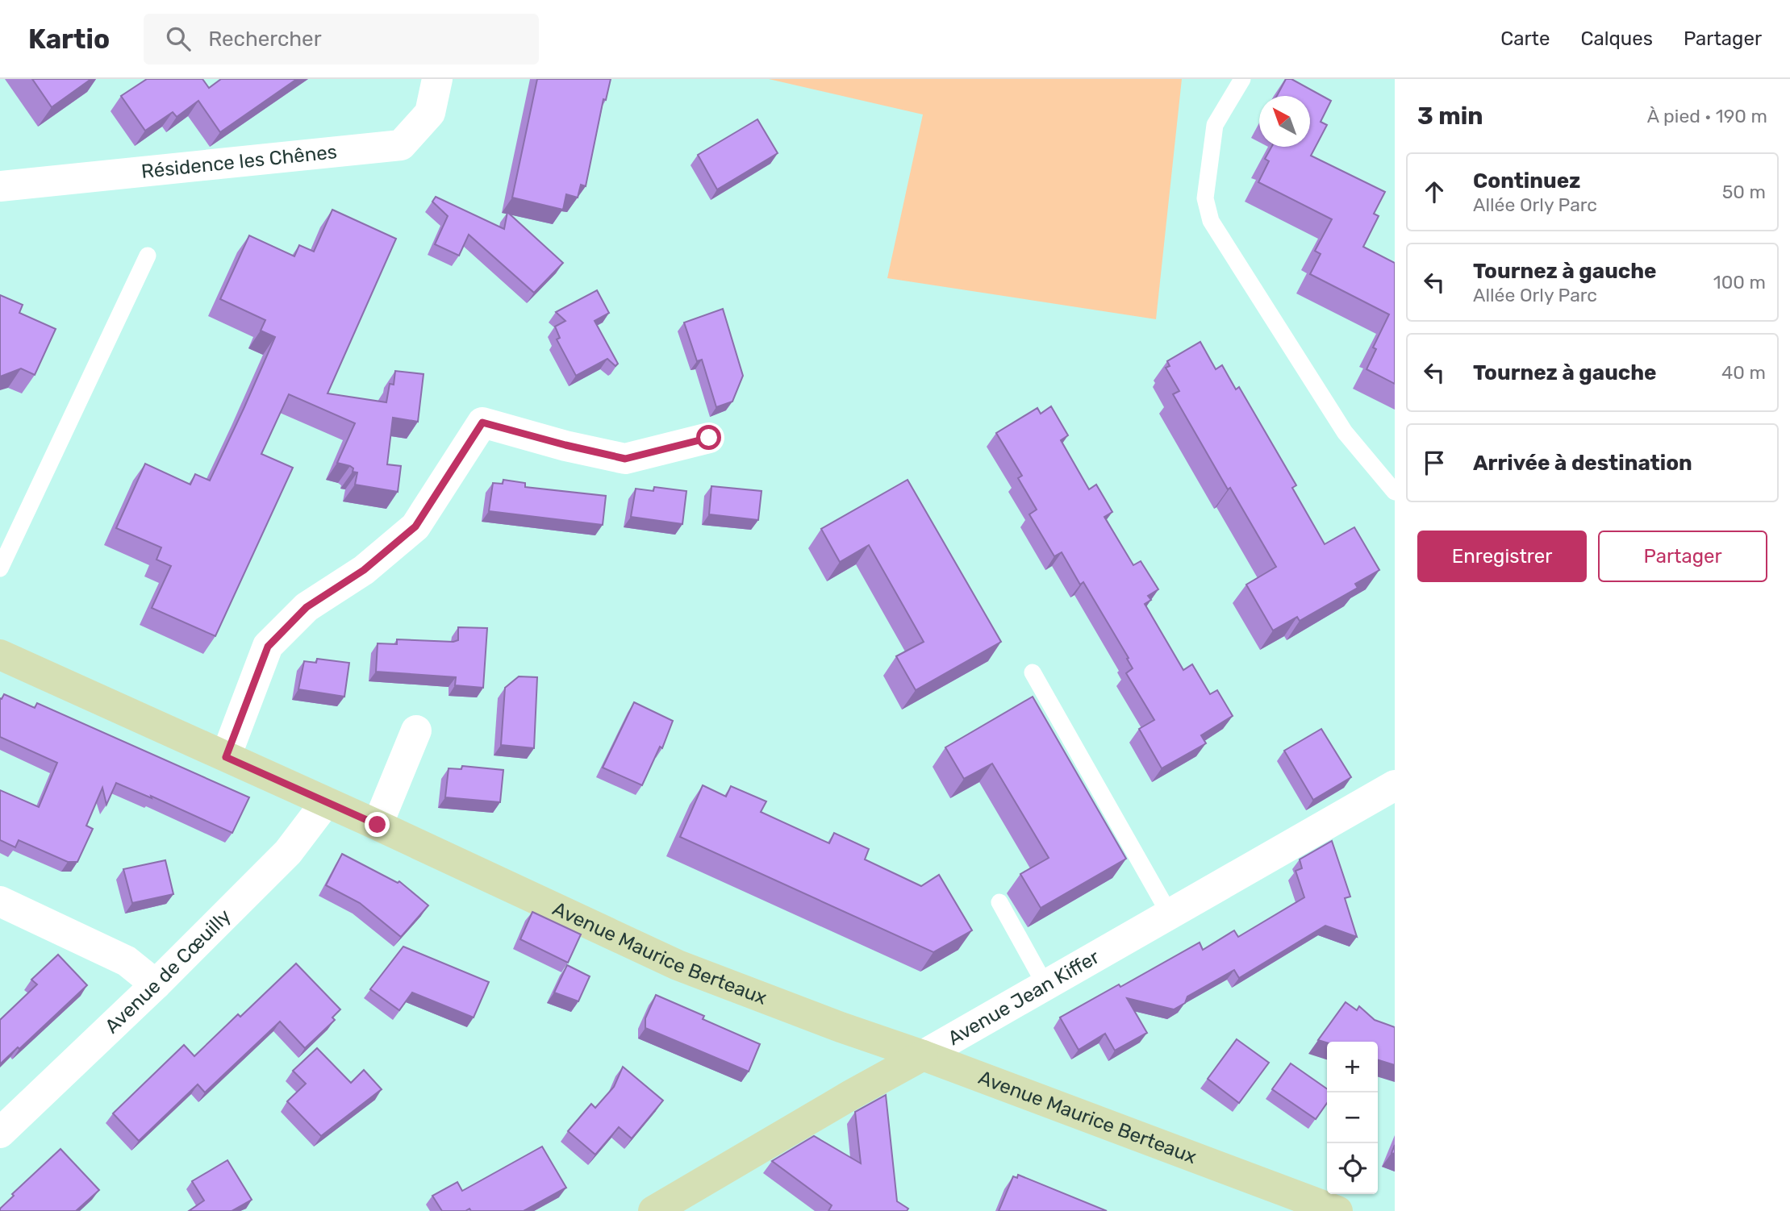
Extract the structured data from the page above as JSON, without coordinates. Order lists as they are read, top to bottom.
{
  "streets": {
    "main road": ["Avenue Maurice Berteaux", "Avenue Jean Kiffer"],
    "street": ["Résidence les Chênes", "Avenue de Cœuilly"]
  },
  "crossings": [
    ["Avenue Maurice Berteaux", "Avenue de Cœuilly"],
    ["Avenue Maurice Berteaux", "Avenue Jean Kiffer"]
  ],
  "north": "top left",
  "page": {
    "header": "Kartio",
    "search": "Rechercher",
    "nav": ["Carte", "Calques", "Partager"],
    "heading": ["3 min", "À pied · 190 m"],
    "list": [
      ["Continuez", "Allée Orly Parc", "50 m"],
      ["Tournez à gauche", "Allée Orly Parc", "100 m"],
      ["Tournez à gauche", "40 m"],
      "Arrivée à destination"
    ],
    "buttons": ["Enregistrer", "Partager"],
    "map_buttons": ["+", "−"]
  }
}
